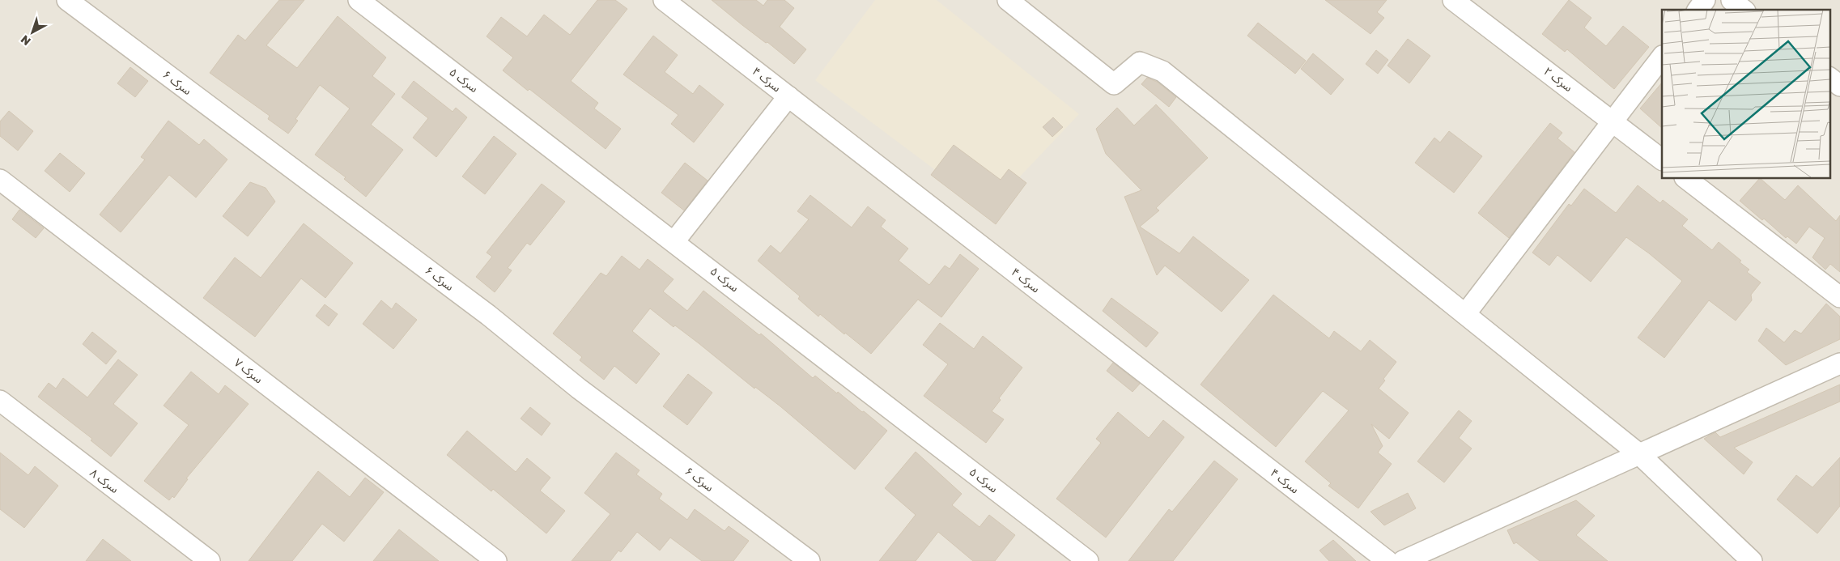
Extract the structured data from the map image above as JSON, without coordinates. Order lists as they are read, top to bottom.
{
  "streets": {
    "street": [
      "سرک ۴",
      "سرک ۲",
      "سرک ۵",
      "سرک ۶",
      "سرک ۷",
      "سرک ۸"
    ]
  },
  "north": "bottom left"
}
